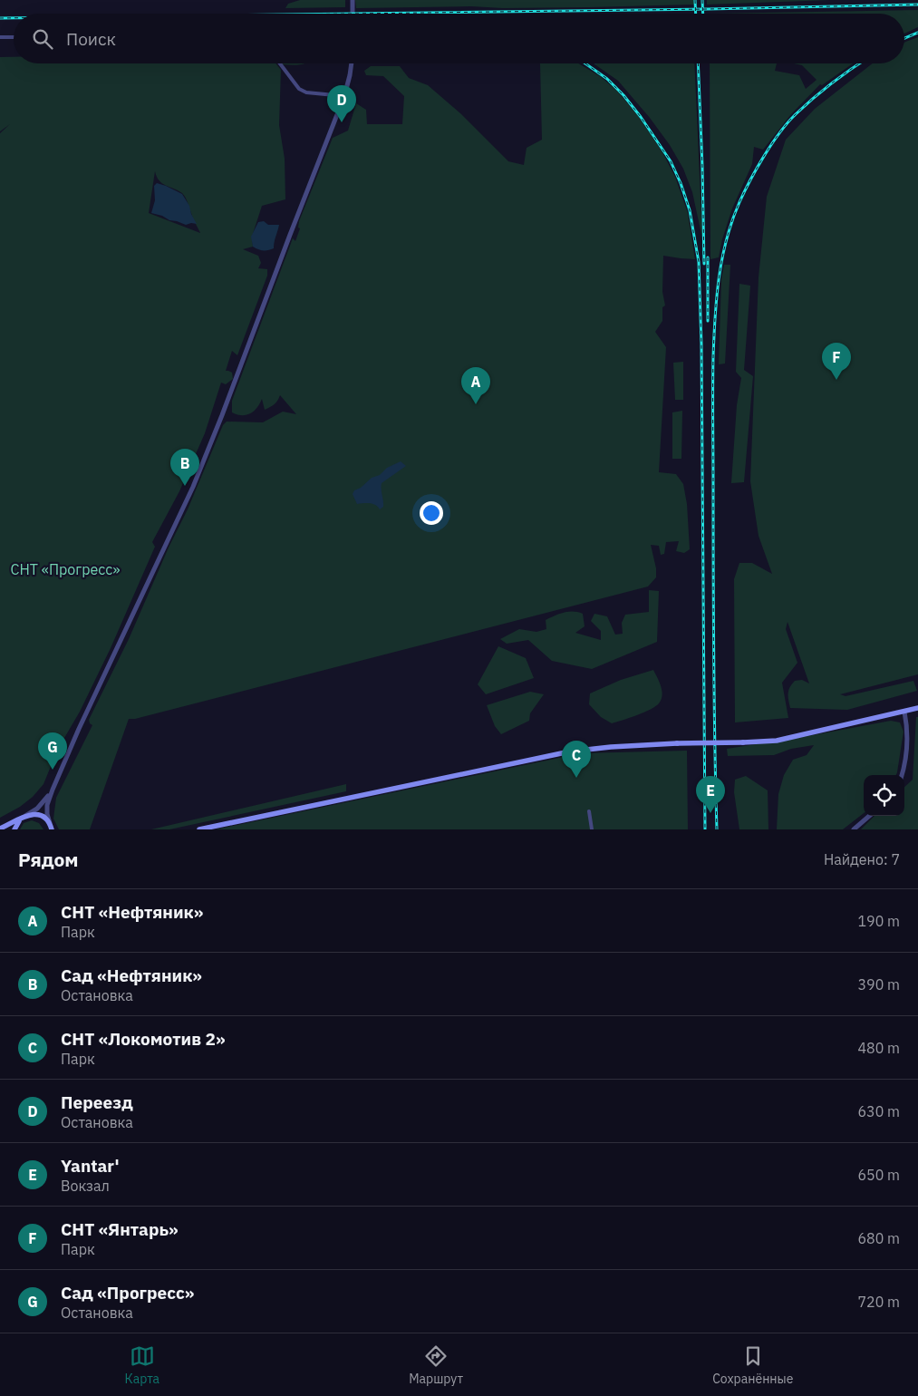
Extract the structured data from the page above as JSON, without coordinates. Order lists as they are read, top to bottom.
{
  "parks": ["СНТ «Прогресс»"],
  "page": {
    "search": "Поиск",
    "pins": [
      "D",
      "F",
      "A",
      "B",
      "G",
      "C",
      "E"
    ],
    "heading": ["Рядом", "Найдено: 7"],
    "list": [
      {
        "mark": "A",
        "name": "СНТ «Нефтяник»",
        "note": "Парк",
        "value": "190 m"
      },
      {
        "mark": "B",
        "name": "Сад «Нефтяник»",
        "note": "Остановка",
        "value": "390 m"
      },
      {
        "mark": "C",
        "name": "СНТ «Локомотив 2»",
        "note": "Парк",
        "value": "480 m"
      },
      {
        "mark": "D",
        "name": "Переезд",
        "note": "Остановка",
        "value": "630 m"
      },
      {
        "mark": "E",
        "name": "Yantar'",
        "note": "Вокзал",
        "value": "650 m"
      },
      {
        "mark": "F",
        "name": "СНТ «Янтарь»",
        "note": "Парк",
        "value": "680 m"
      },
      {
        "mark": "G",
        "name": "Сад «Прогресс»",
        "note": "Остановка",
        "value": "720 m"
      }
    ],
    "nav": ["Карта", "Маршрут", "Сохранённые"]
  }
}
